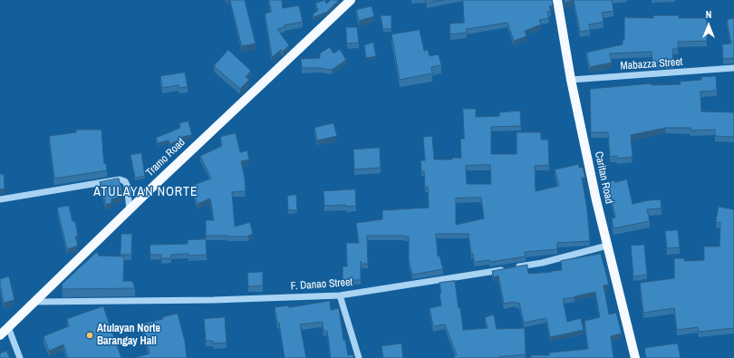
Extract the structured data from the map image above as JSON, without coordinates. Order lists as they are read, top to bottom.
{
  "streets": {
    "main road": ["Tramo Road", "Caritan Road"],
    "street": ["Mabazza Street", "F. Danao Street"]
  },
  "crossings": [
    ["Mabazza Street", "Caritan Road"],
    ["Tramo Road", "F. Danao Street"],
    ["Caritan Road", "F. Danao Street"]
  ],
  "districts": ["ATULAYAN NORTE"],
  "places": ["Atulayan Norte Barangay Hall"],
  "north": "top"
}
